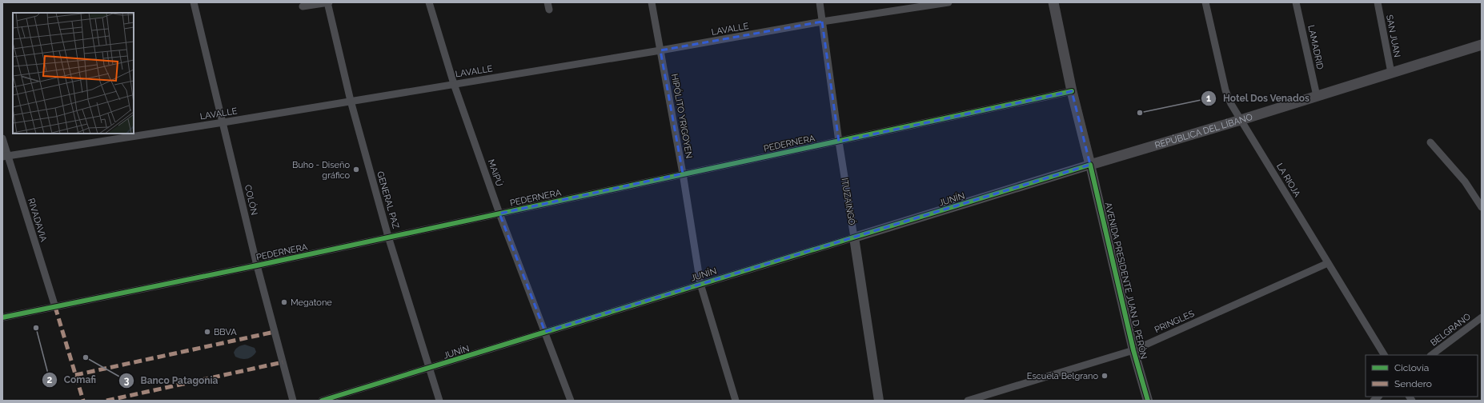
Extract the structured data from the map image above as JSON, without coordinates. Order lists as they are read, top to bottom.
{
  "streets": {
    "main road": ["REPÚBLICA DEL LÍBANO", "AVENIDA PRESIDENTE JUAN D. PERÓN"],
    "street": [
      "LAVALLE",
      "SAN JUAN",
      "LAMADRID",
      "HIPÓLITO YRIGOYEN",
      "PEDERNERA",
      "MAIPÚ",
      "LA RIOJA",
      "JUNÍN",
      "COLÓN",
      "GENERAL PAZ",
      "ITUZAINGÓ",
      "RIVADAVIA",
      "PRINGLES",
      "BELGRANO"
    ]
  },
  "crossings": [
    ["LAVALLE", "HIPÓLITO YRIGOYEN"],
    ["LAVALLE", "MAIPÚ"],
    ["LAVALLE", "COLÓN"],
    ["LAVALLE", "GENERAL PAZ"],
    ["LAVALLE", "ITUZAINGÓ"],
    ["LAVALLE", "RIVADAVIA"],
    ["SAN JUAN", "REPÚBLICA DEL LÍBANO"],
    ["LAMADRID", "REPÚBLICA DEL LÍBANO"],
    ["HIPÓLITO YRIGOYEN", "PEDERNERA"],
    ["HIPÓLITO YRIGOYEN", "JUNÍN"],
    ["REPÚBLICA DEL LÍBANO", "LA RIOJA"],
    ["REPÚBLICA DEL LÍBANO", "JUNÍN"],
    ["REPÚBLICA DEL LÍBANO", "AVENIDA PRESIDENTE JUAN D. PERÓN"],
    ["PEDERNERA", "MAIPÚ"],
    ["PEDERNERA", "COLÓN"],
    ["PEDERNERA", "GENERAL PAZ"],
    ["PEDERNERA", "ITUZAINGÓ"],
    ["PEDERNERA", "RIVADAVIA"],
    ["PEDERNERA", "AVENIDA PRESIDENTE JUAN D. PERÓN"],
    ["MAIPÚ", "JUNÍN"],
    ["LA RIOJA", "PRINGLES"],
    ["JUNÍN", "GENERAL PAZ"],
    ["JUNÍN", "ITUZAINGÓ"],
    ["JUNÍN", "AVENIDA PRESIDENTE JUAN D. PERÓN"],
    ["AVENIDA PRESIDENTE JUAN D. PERÓN", "PRINGLES"]
  ],
  "places": [
    "Hotel Dos Venados",
    "Buho - Diseño gráfico",
    "Megatone",
    "Comafi",
    "BBVA",
    "Banco Patagonia",
    "Escuela Belgrano"
  ],
  "legend": ["Ciclovía", "Sendero"]
}
